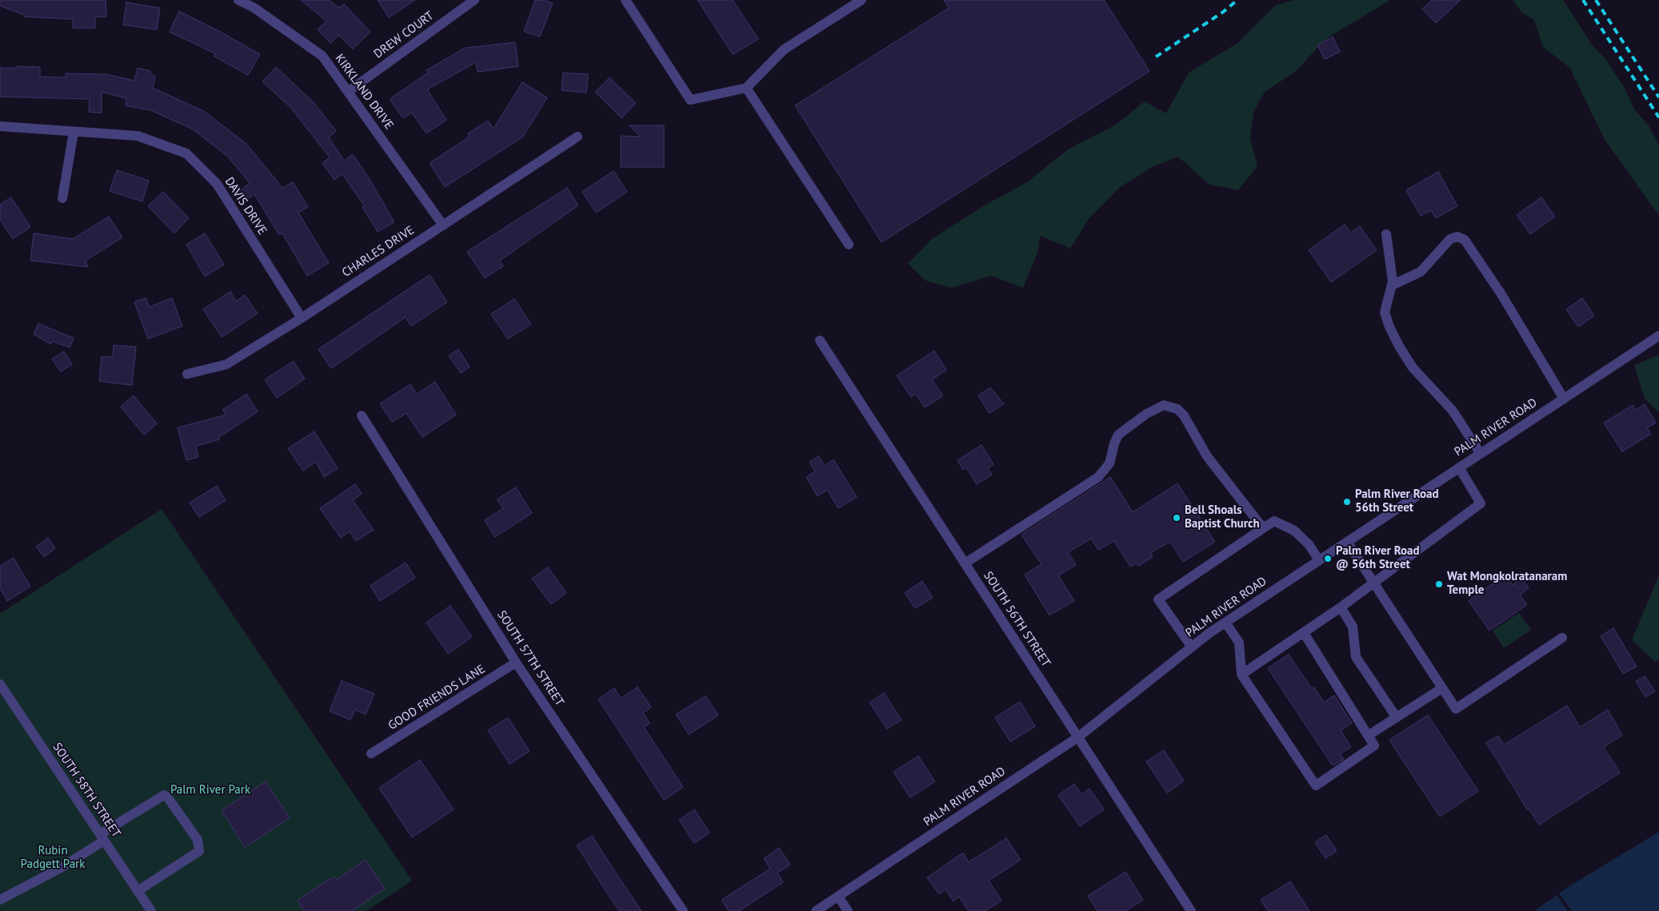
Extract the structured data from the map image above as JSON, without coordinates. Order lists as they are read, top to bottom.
{
  "streets": {
    "street": [
      "DREW COURT",
      "KIRKLAND DRIVE",
      "DAVIS DRIVE",
      "CHARLES DRIVE",
      "PALM RIVER ROAD",
      "SOUTH 56TH STREET",
      "SOUTH 57TH STREET",
      "GOOD FRIENDS LANE",
      "SOUTH 58TH STREET"
    ]
  },
  "crossings": [
    ["DREW COURT", "KIRKLAND DRIVE"],
    ["KIRKLAND DRIVE", "CHARLES DRIVE"],
    ["DAVIS DRIVE", "CHARLES DRIVE"],
    ["PALM RIVER ROAD", "SOUTH 56TH STREET"],
    ["SOUTH 57TH STREET", "GOOD FRIENDS LANE"]
  ],
  "parks": ["Palm River Park", "Rubin Padgett Park"],
  "places": [
    "Palm River Road 56th Street",
    "Bell Shoals Baptist Church",
    "Palm River Road @ 56th Street",
    "Wat Mongkolratanaram Temple"
  ]
}
